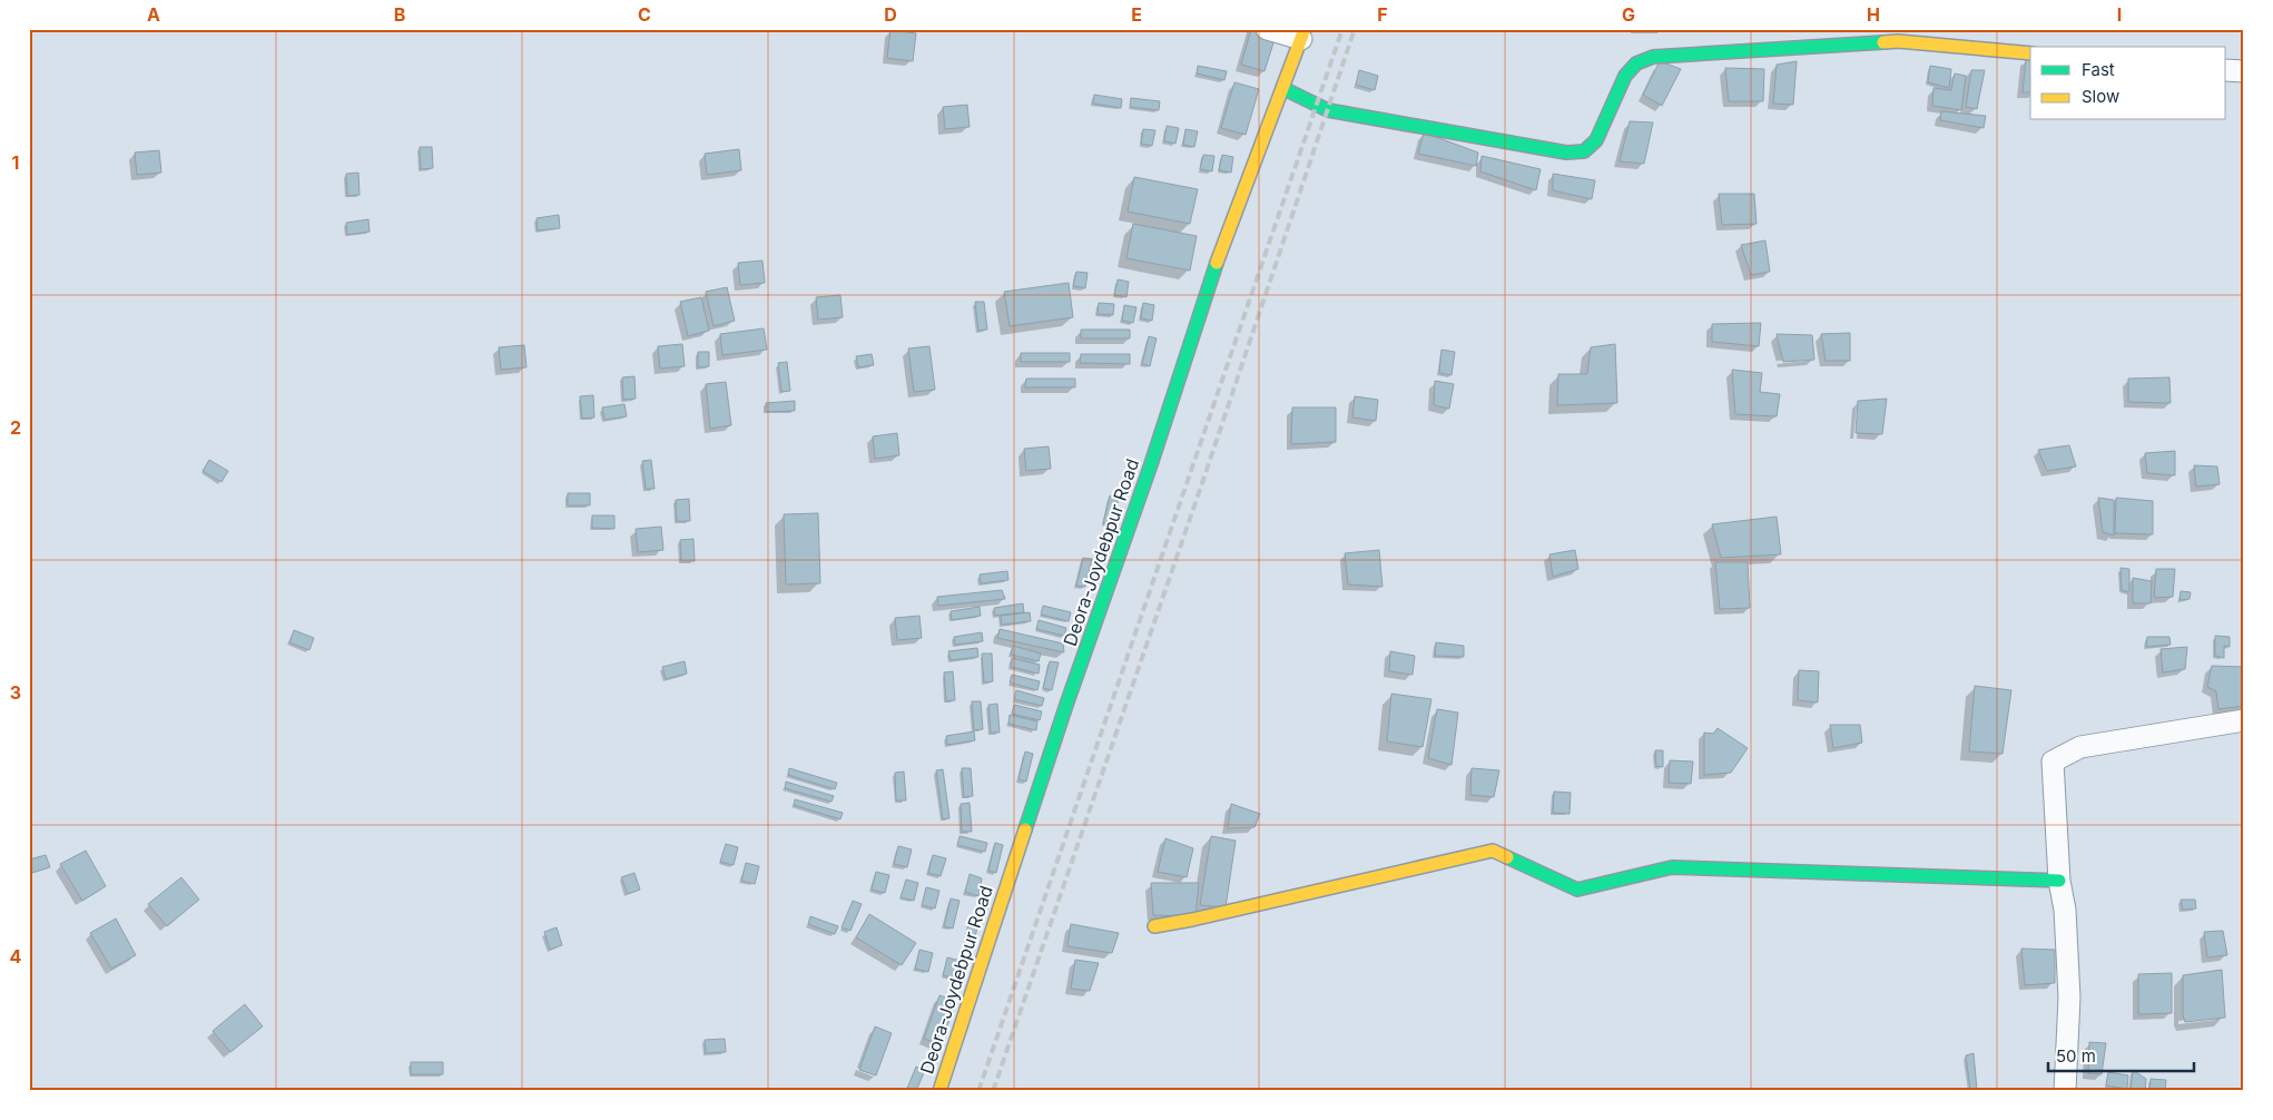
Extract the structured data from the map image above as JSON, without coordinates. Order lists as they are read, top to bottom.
{
  "streets": {
    "street": ["Deora-Joydebpur Road"]
  },
  "legend": ["Fast", "Slow"],
  "scale_bar": "50 m",
  "grid": {
    "columns": [
      "A",
      "B",
      "C",
      "D",
      "E",
      "F",
      "G",
      "H",
      "I"
    ],
    "rows": [
      "1",
      "2",
      "3",
      "4"
    ]
  }
}
